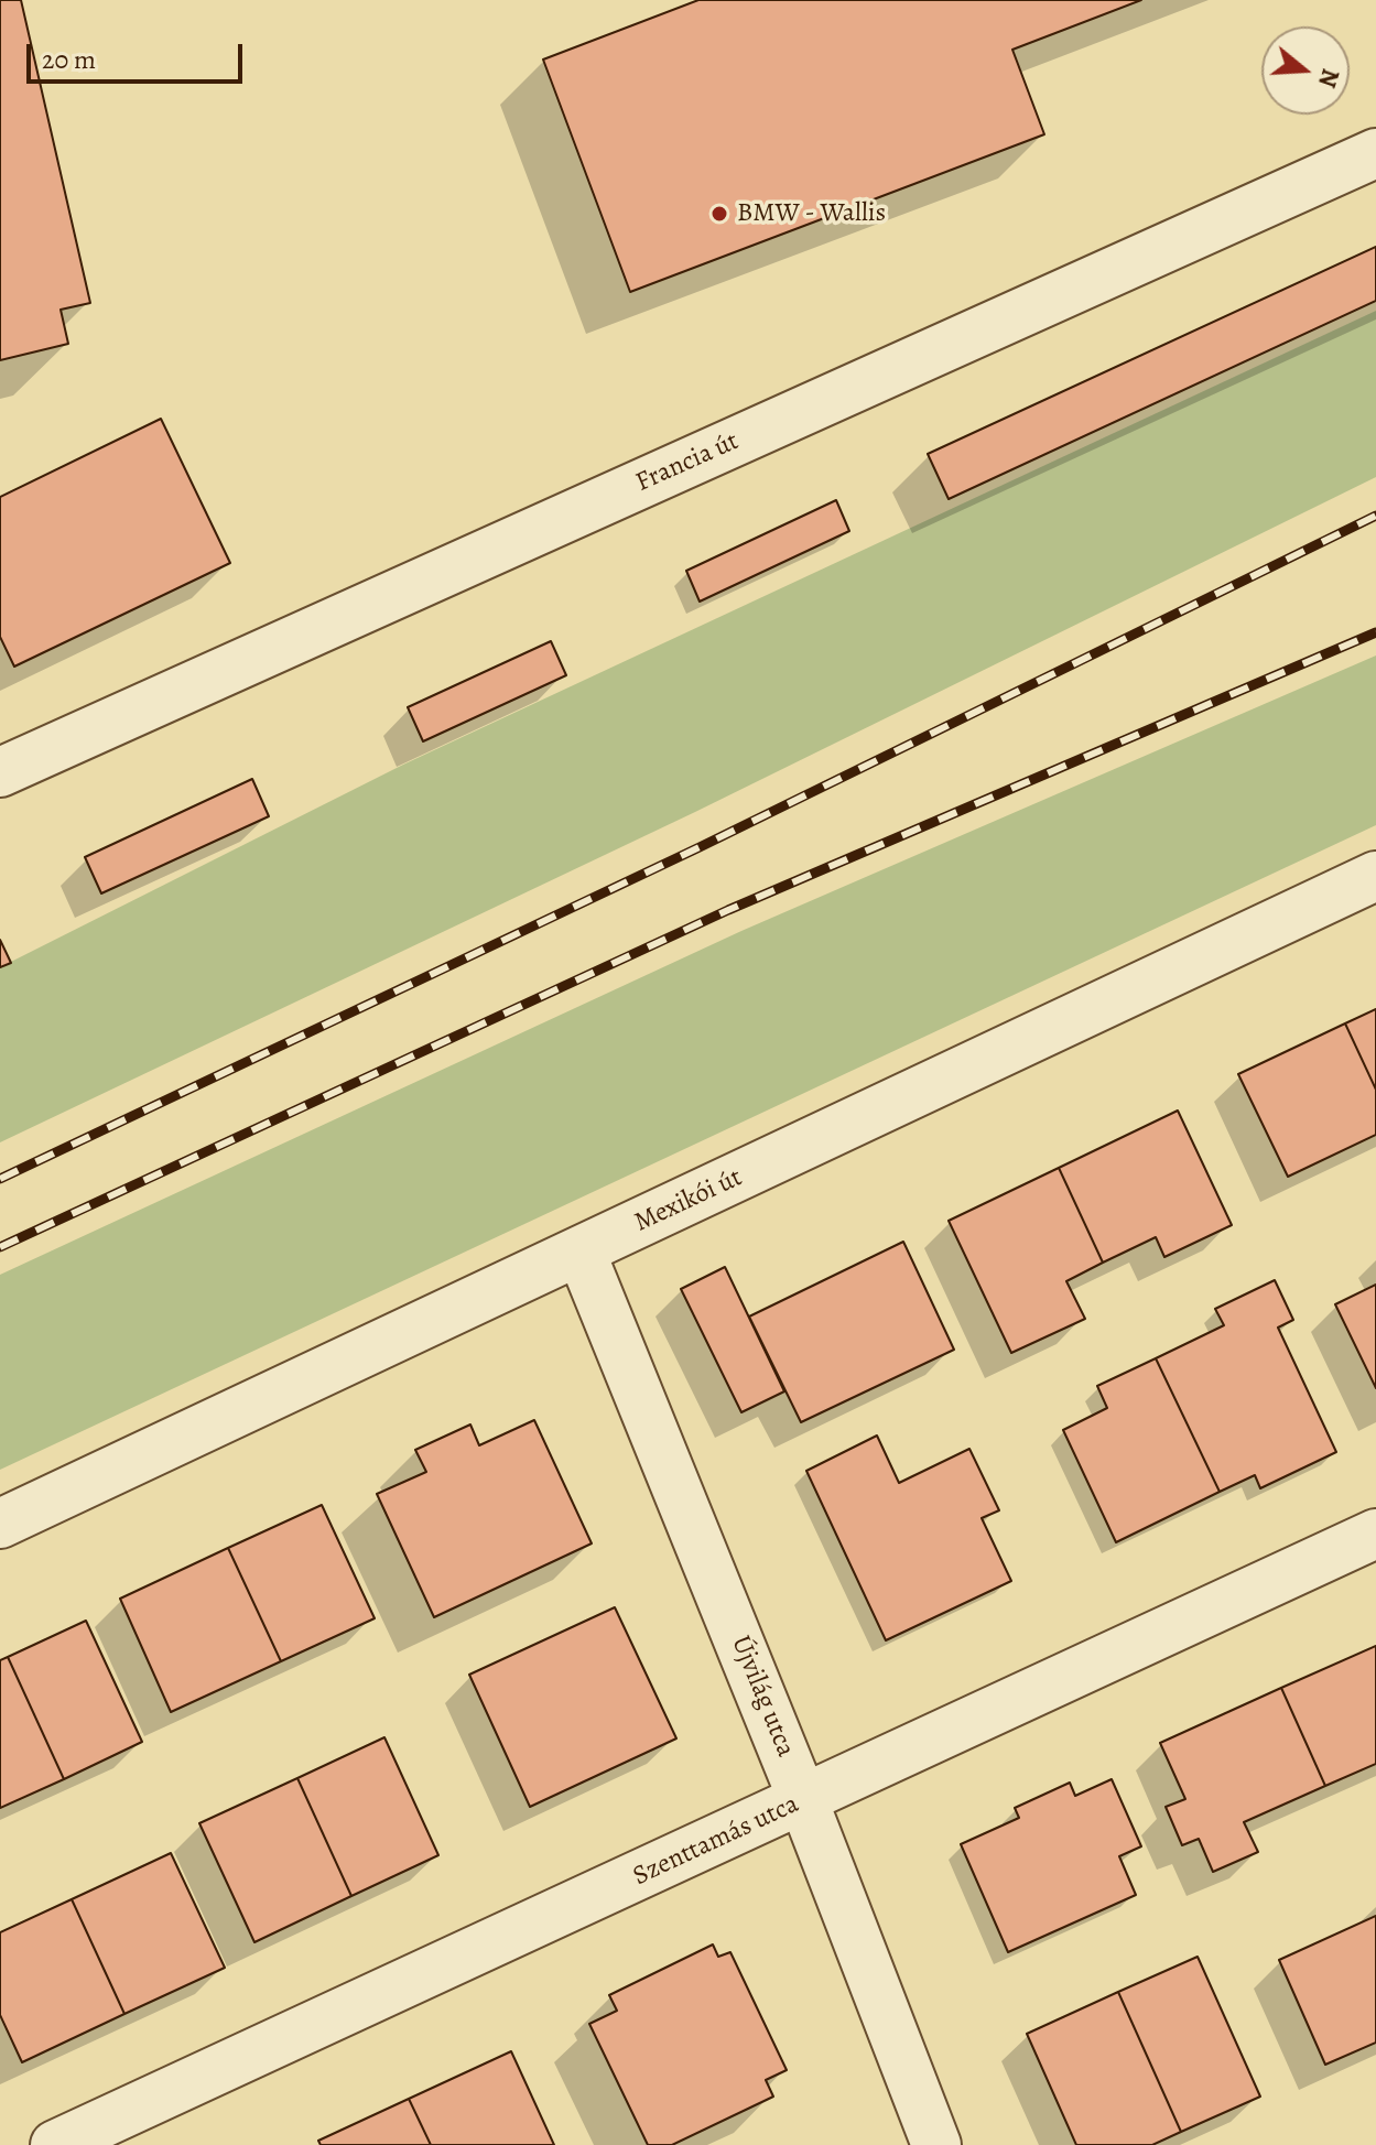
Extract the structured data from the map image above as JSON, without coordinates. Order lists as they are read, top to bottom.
{
  "streets": {
    "street": [
      "Francia út",
      "Mexikói út",
      "Újvilág utca",
      "Szenttamás utca"
    ]
  },
  "crossings": [
    ["Mexikói út", "Újvilág utca"],
    ["Újvilág utca", "Szenttamás utca"]
  ],
  "places": ["BMW - Wallis"],
  "scale_bar": "20 m",
  "north": "right"
}
